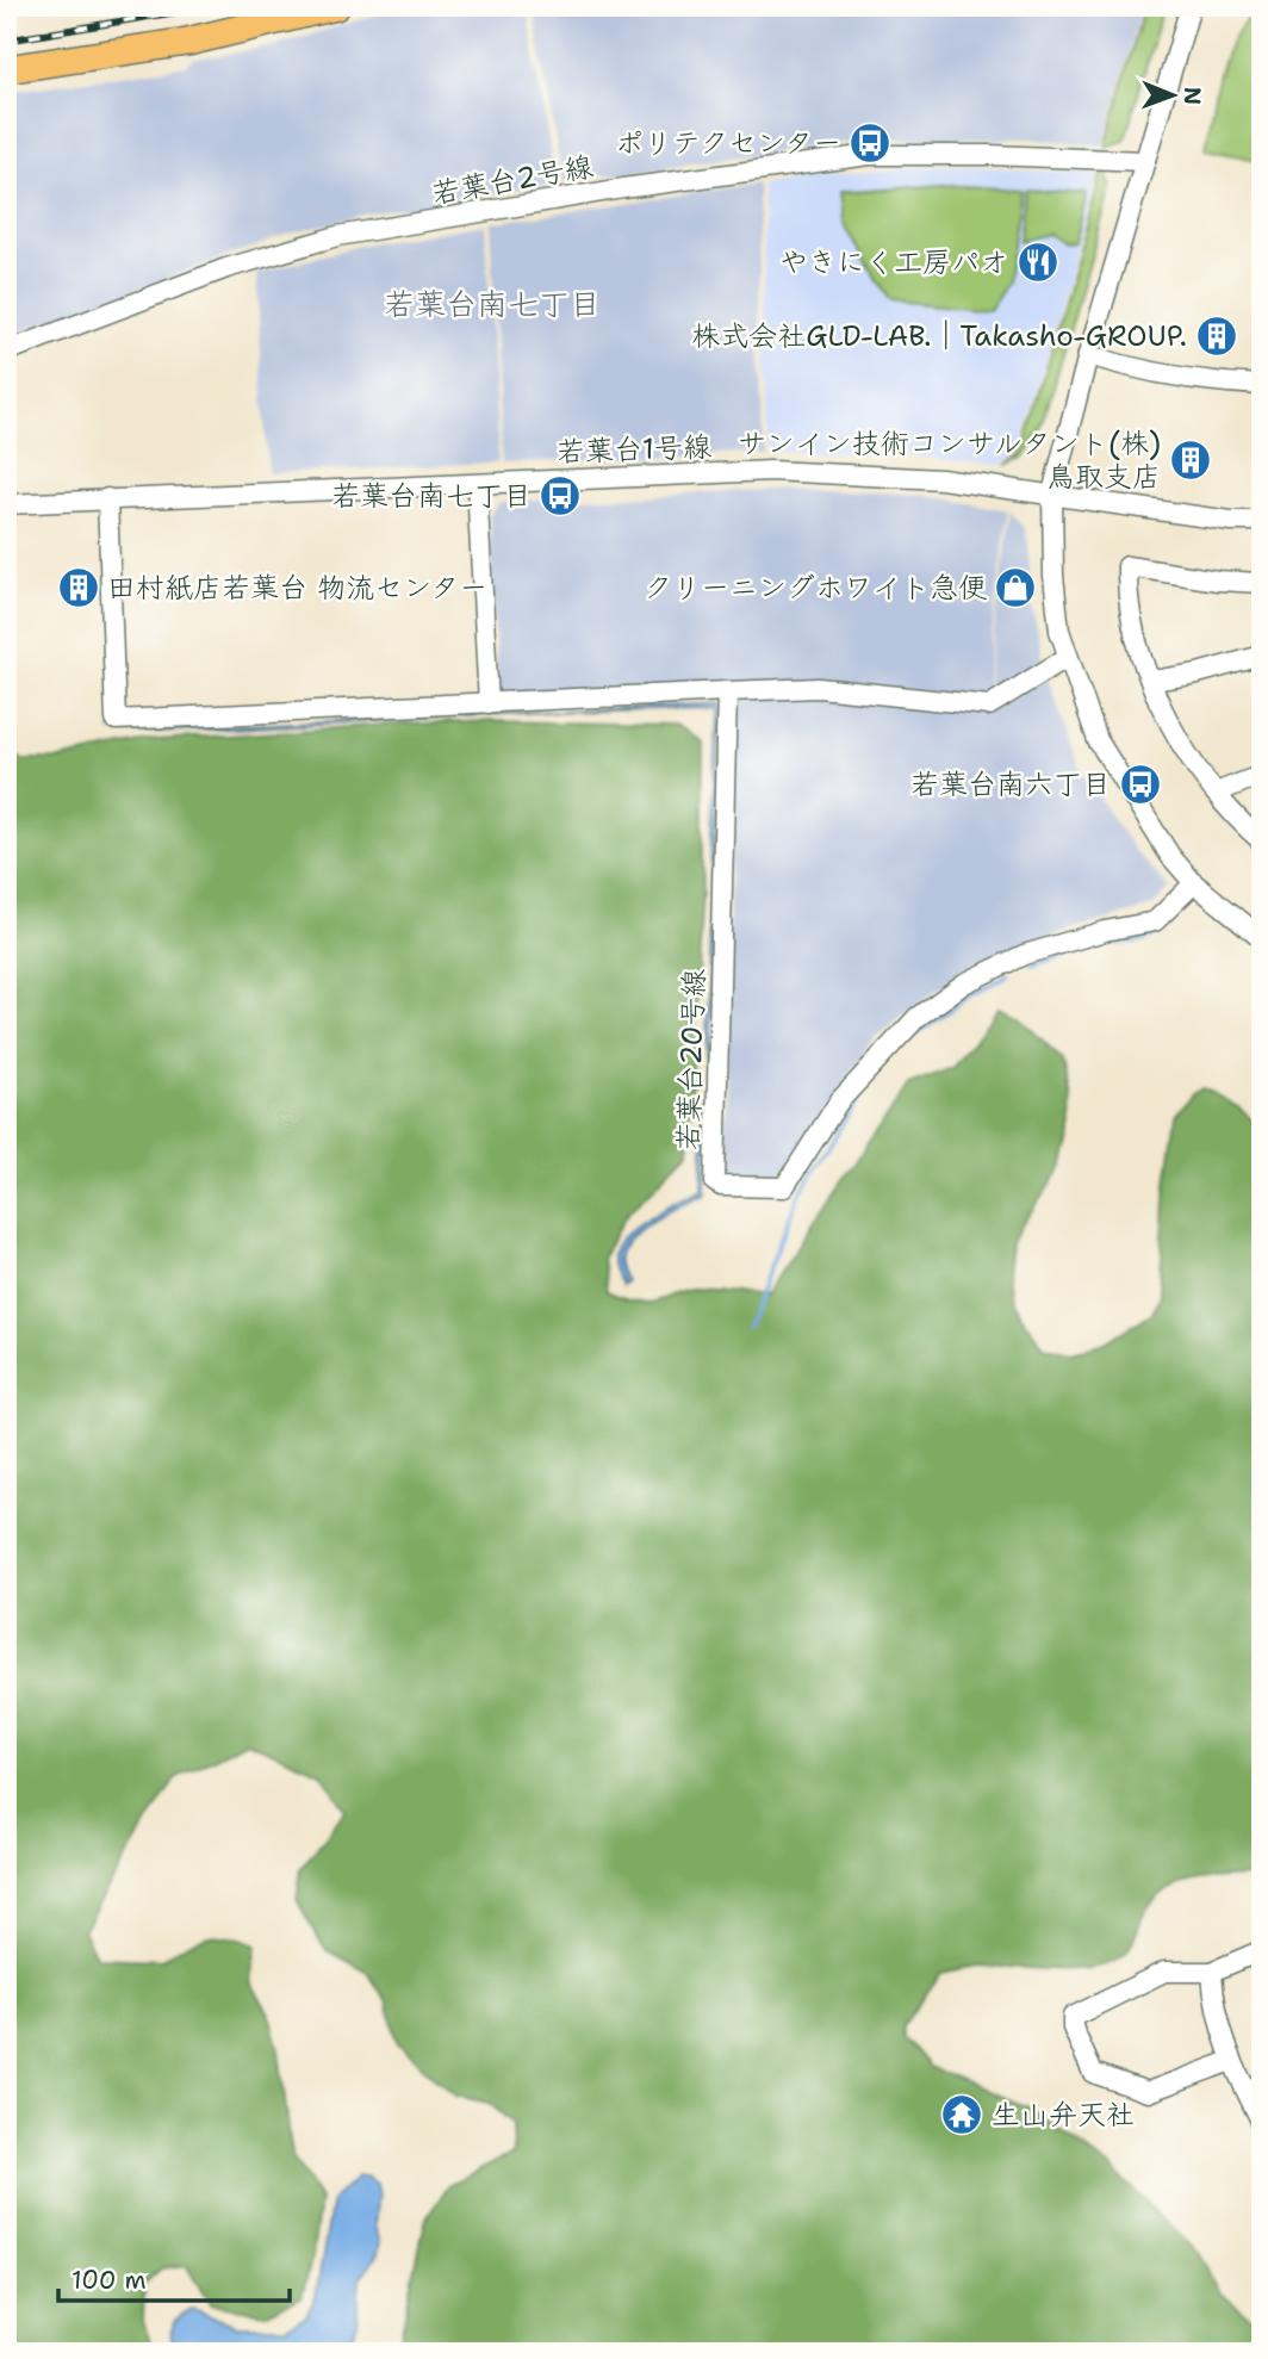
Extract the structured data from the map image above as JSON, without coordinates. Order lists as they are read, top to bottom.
{
  "streets": {
    "street": ["若葉台2号線", "若葉台1号線", "若葉台20号線"]
  },
  "districts": ["若葉台南七丁目"],
  "places": {
    "bus stop": ["ポリテクセンター", "若葉台南七丁目", "若葉台南六丁目"],
    "restaurant": ["やきにく工房パオ"],
    "building": ["株式会社GLD-LAB.｜Takasho-GROUP.", "サンイン技術コンサルタント(株) 鳥取支店", "田村紙店若葉台 物流センター"],
    "shop": ["クリーニングホワイト急便"],
    "temple": ["生山弁天社"]
  },
  "scale_bar": "100 m",
  "north": "right"
}
